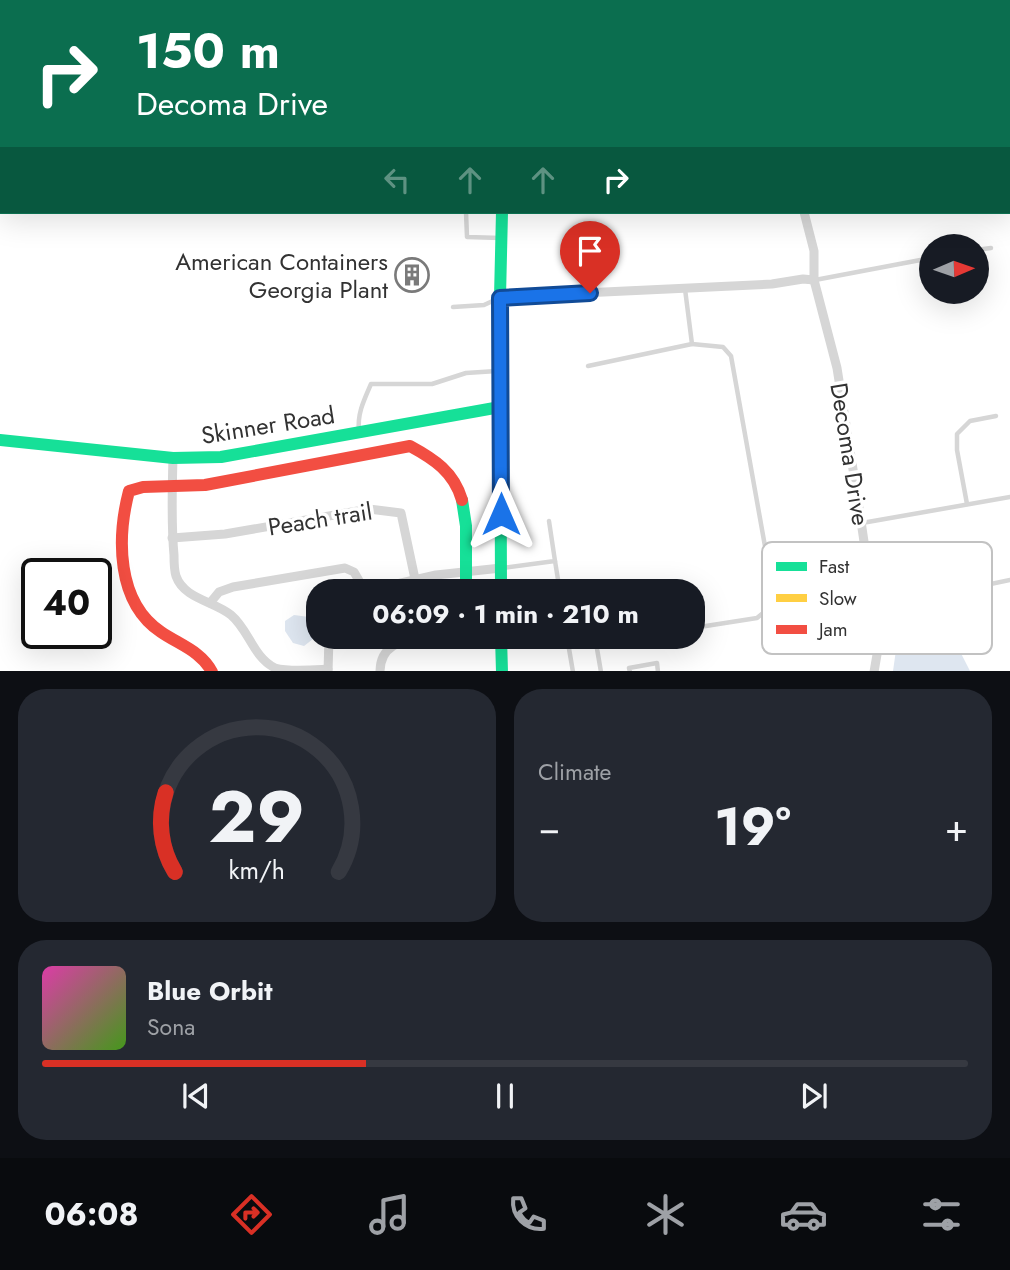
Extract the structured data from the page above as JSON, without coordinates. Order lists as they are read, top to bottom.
{
  "streets": {
    "street": ["Skinner Road", "Decoma Drive", "Peach trail"]
  },
  "places": {
    "building": ["American Containers Georgia Plant"]
  },
  "legend": ["Fast", "Slow", "Jam"],
  "north": "right",
  "page": {
    "turn": ["150 m", "Decoma Drive"],
    "limit": "40",
    "trip": "06:09 · 1 min · 210 m",
    "tile": "Climate",
    "heat": ["−", "19°", "+"],
    "song": ["Blue Orbit", "Sona"],
    "tabs": "06:08",
    "gauge": ["29", "km/h"]
  }
}
